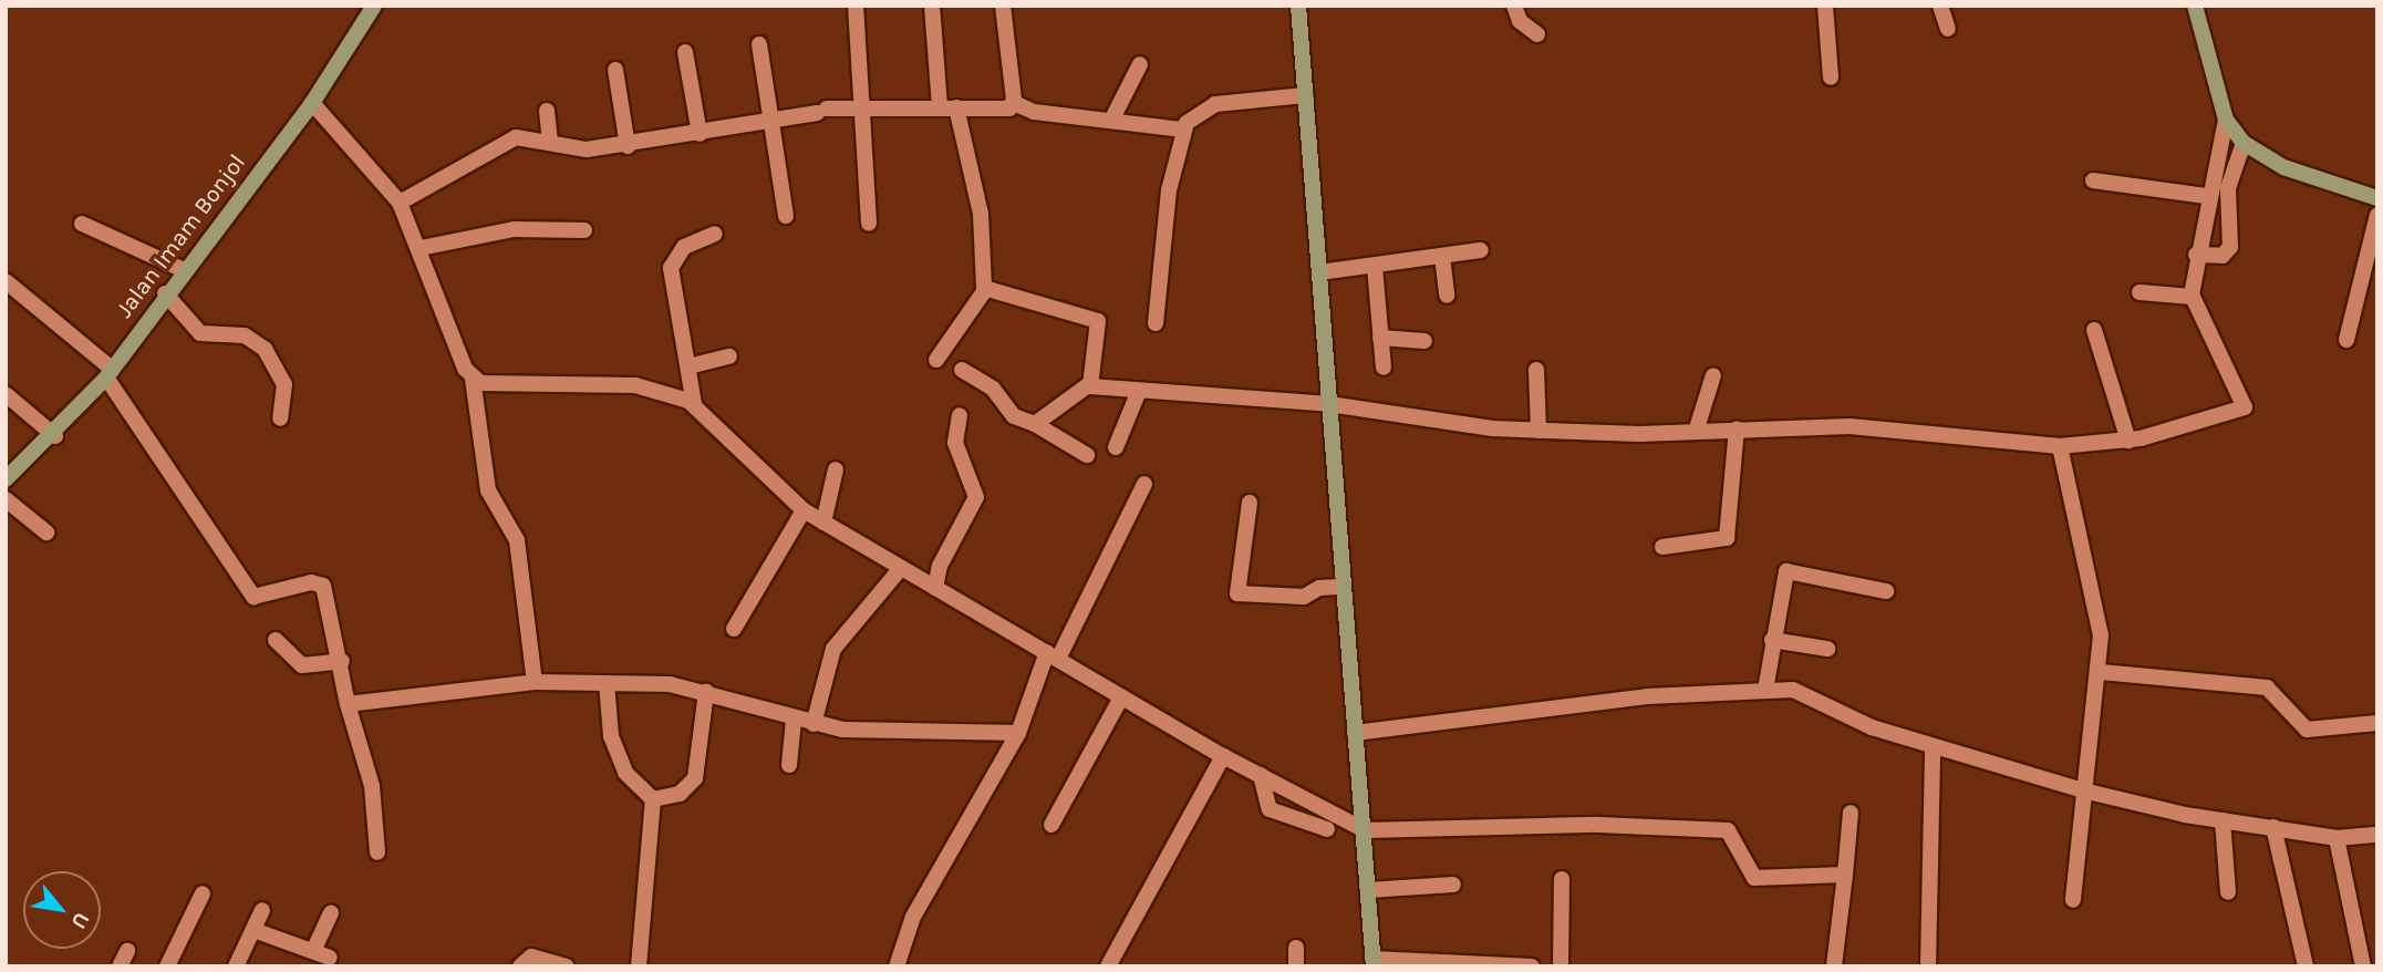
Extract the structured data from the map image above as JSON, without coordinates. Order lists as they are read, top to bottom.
{
  "streets": {
    "main road": ["Jalan Imam Bonjol"]
  },
  "north": "bottom right"
}
